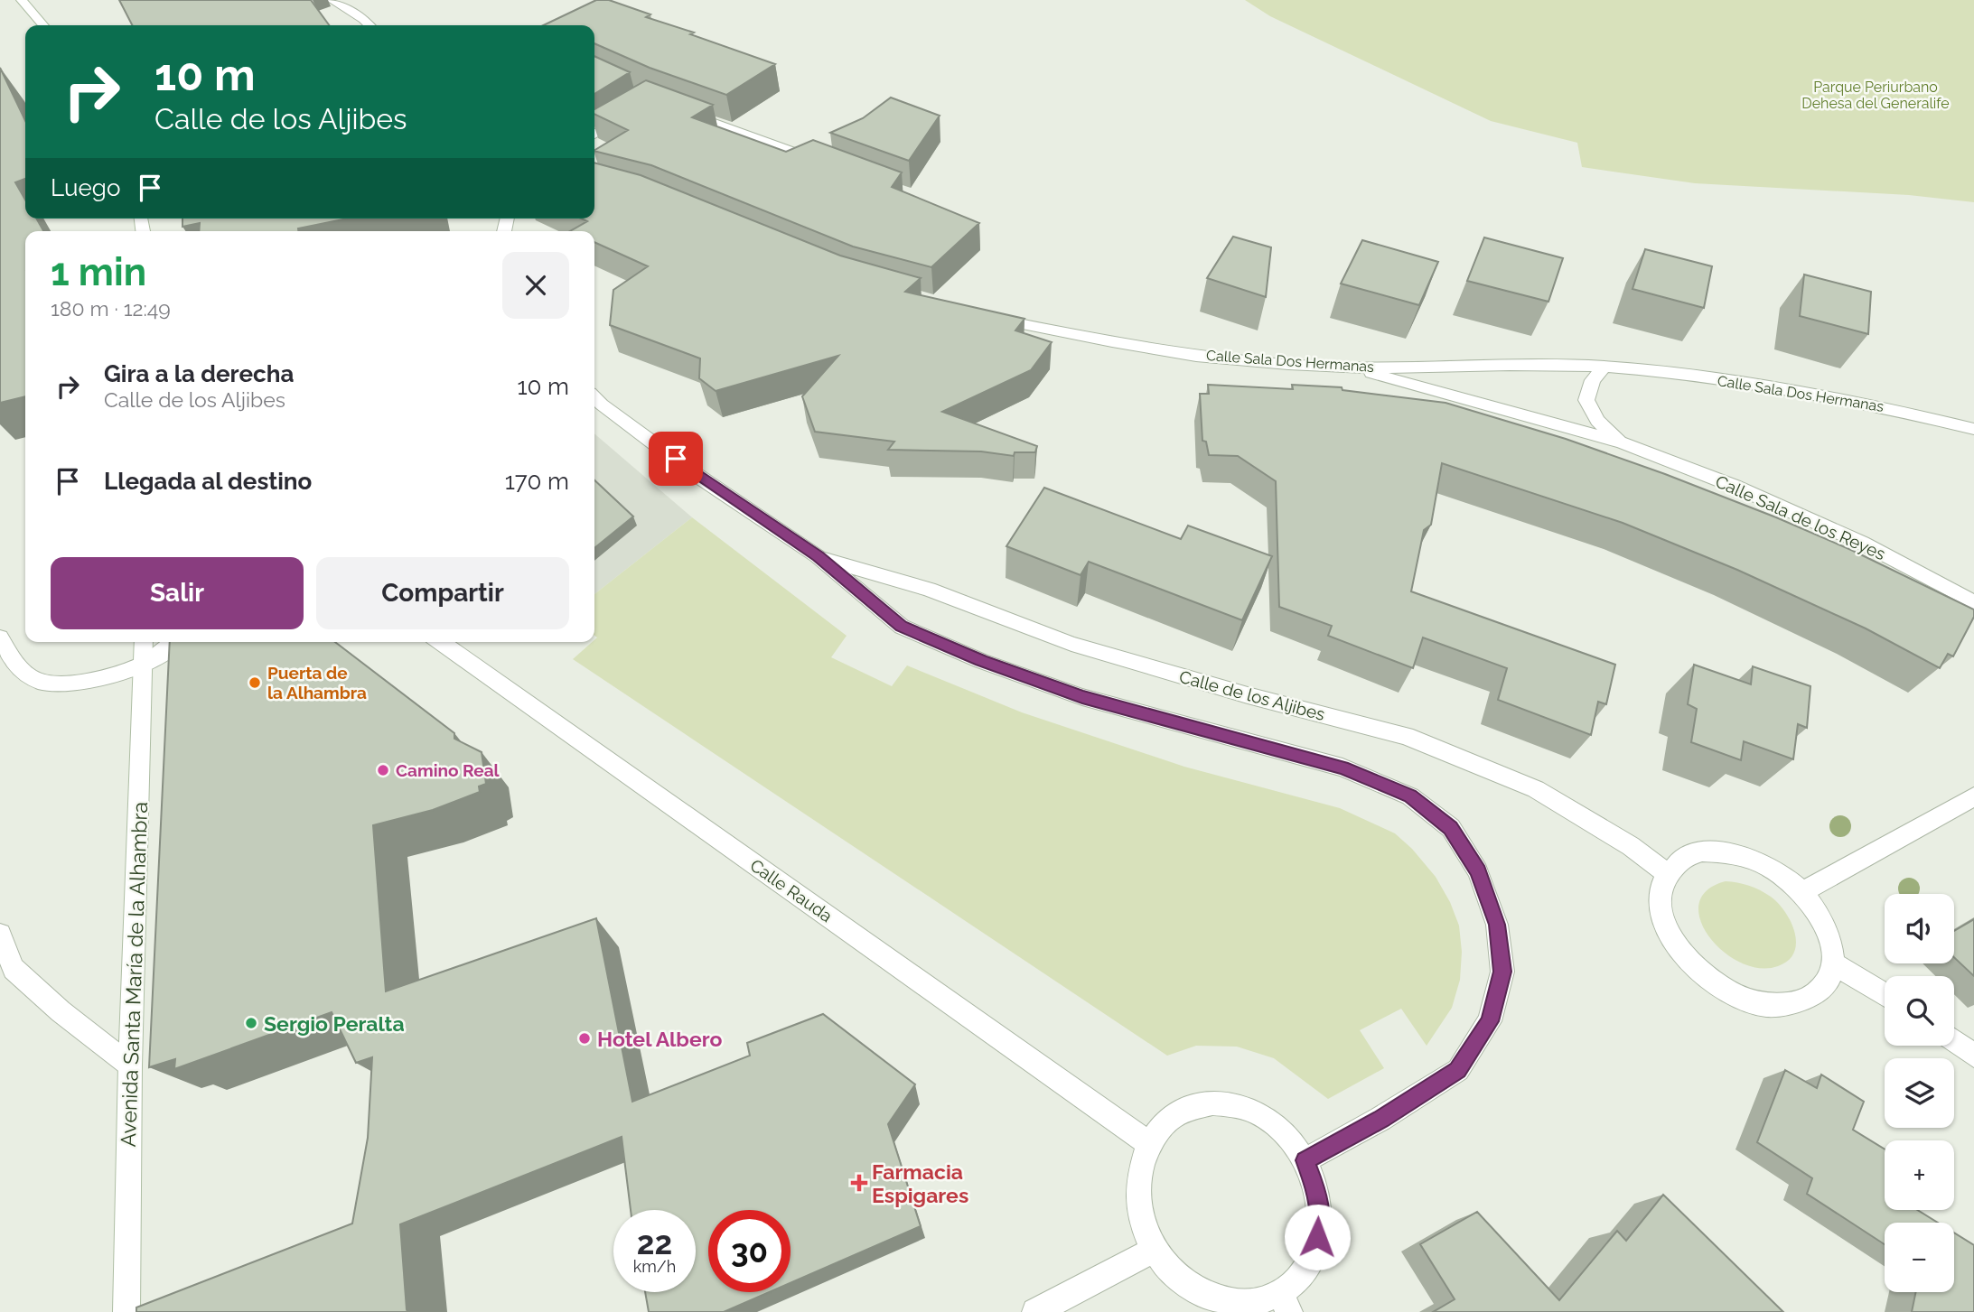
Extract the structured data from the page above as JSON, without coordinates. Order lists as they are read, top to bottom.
{
  "streets": {
    "street": [
      "Calle Sala Dos Hermanas",
      "Calle Sala de los Reyes",
      "Calle de los Aljibes",
      "Calle Rauda",
      "Avenida Santa María de la Alhambra"
    ]
  },
  "crossings": [
    ["Calle Sala Dos Hermanas", "Calle Sala de los Reyes"],
    ["Calle de los Aljibes", "Calle Rauda"]
  ],
  "parks": ["Parque Periurbano Dehesa del Generalife"],
  "places": {
    "other": [
      "Puerta de la Alhambra",
      "Camino Real",
      "Sergio Peralta",
      "Hotel Albero"
    ],
    "health": ["Farmacia Espigares"]
  },
  "page": {
    "turn": ["10 m", "Calle de los Aljibes"],
    "then": "Luego",
    "heading": ["1 min", "180 m · 12:49"],
    "list": [
      {
        "name": "Gira a la derecha",
        "note": "Calle de los Aljibes",
        "value": "10 m"
      },
      {
        "name": "Llegada al destino",
        "value": "170 m"
      }
    ],
    "buttons": ["Salir", "Compartir"],
    "map_buttons": ["+", "−"],
    "speed": "22 km/h",
    "limit": "30"
  }
}
